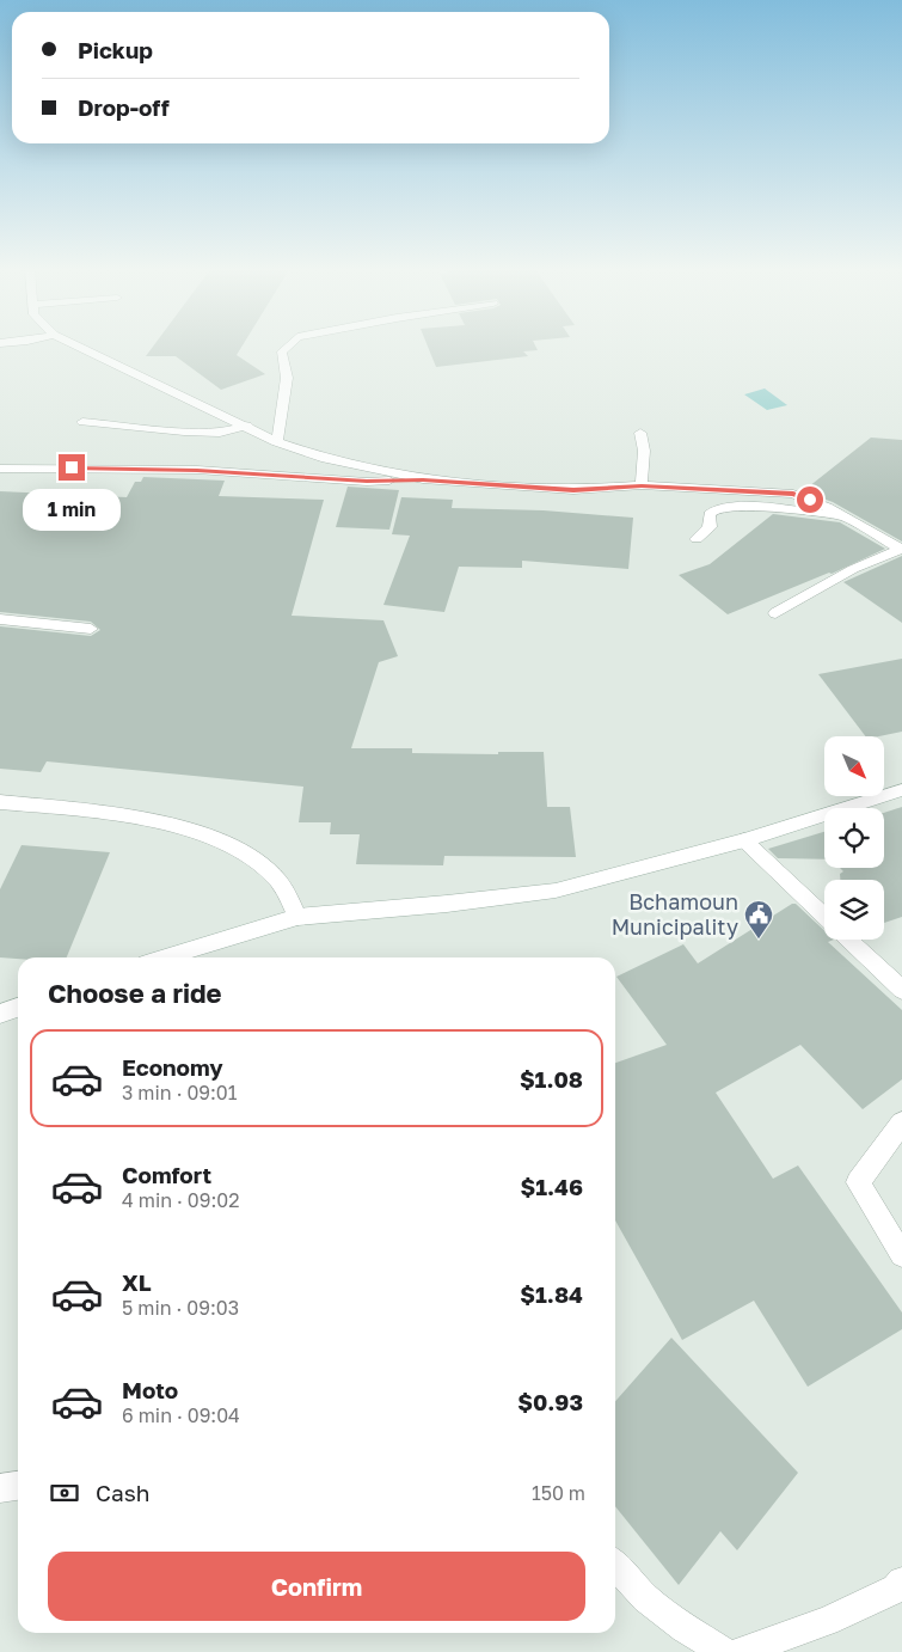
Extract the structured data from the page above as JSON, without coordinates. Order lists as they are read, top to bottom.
{
  "places": {
    "public building": ["Bchamoun Municipality"]
  },
  "north": "bottom right",
  "page": {
    "banner": ["Pickup", "Drop-off"],
    "bubble": "1 min",
    "heading": "Choose a ride",
    "list": [
      {
        "name": "Economy",
        "note": "3 min · 09:01",
        "value": "$1.08"
      },
      {
        "name": "Comfort",
        "note": "4 min · 09:02",
        "value": "$1.46"
      },
      {
        "name": "XL",
        "note": "5 min · 09:03",
        "value": "$1.84"
      },
      {
        "name": "Moto",
        "note": "6 min · 09:04",
        "value": "$0.93"
      }
    ],
    "pay": ["Cash", "150 m"],
    "buttons": "Confirm"
  }
}
